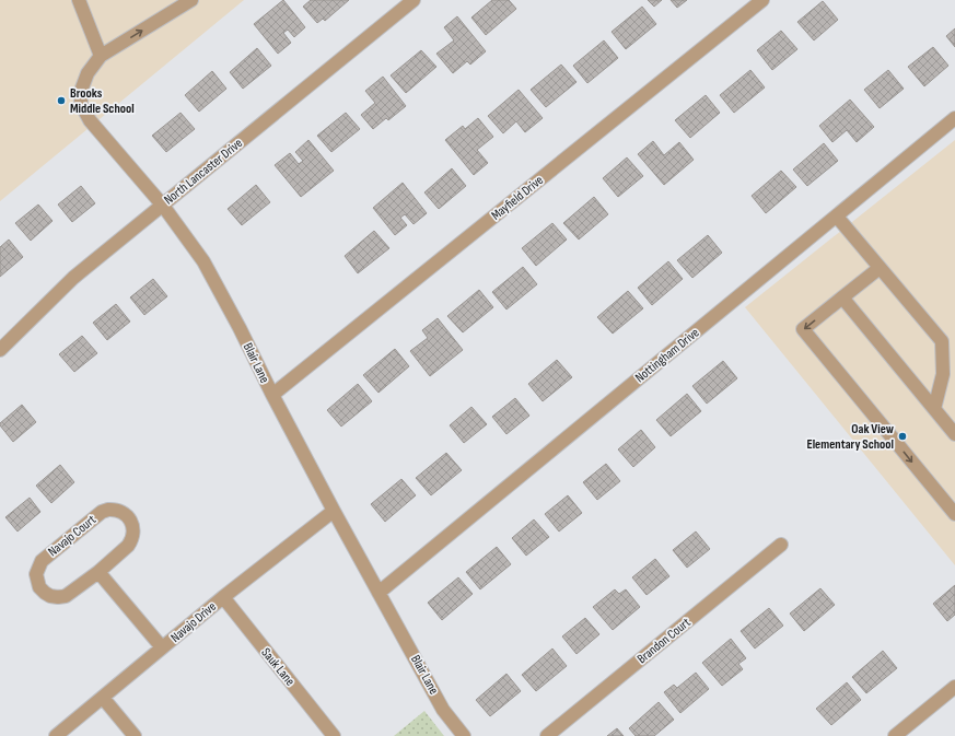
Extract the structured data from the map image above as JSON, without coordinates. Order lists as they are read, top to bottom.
{
  "streets": {
    "street": [
      "North Lancaster Drive",
      "Mayfield Drive",
      "Nottingham Drive",
      "Blair Lane",
      "Navajo Court",
      "Navajo Drive",
      "Brandon Court",
      "Sauk Lane"
    ]
  },
  "crossings": [
    ["North Lancaster Drive", "Blair Lane"],
    ["Mayfield Drive", "Blair Lane"],
    ["Nottingham Drive", "Blair Lane"],
    ["Blair Lane", "Navajo Drive"],
    ["Navajo Drive", "Sauk Lane"]
  ],
  "places": ["Brooks Middle School", "Oak View Elementary School"]
}
